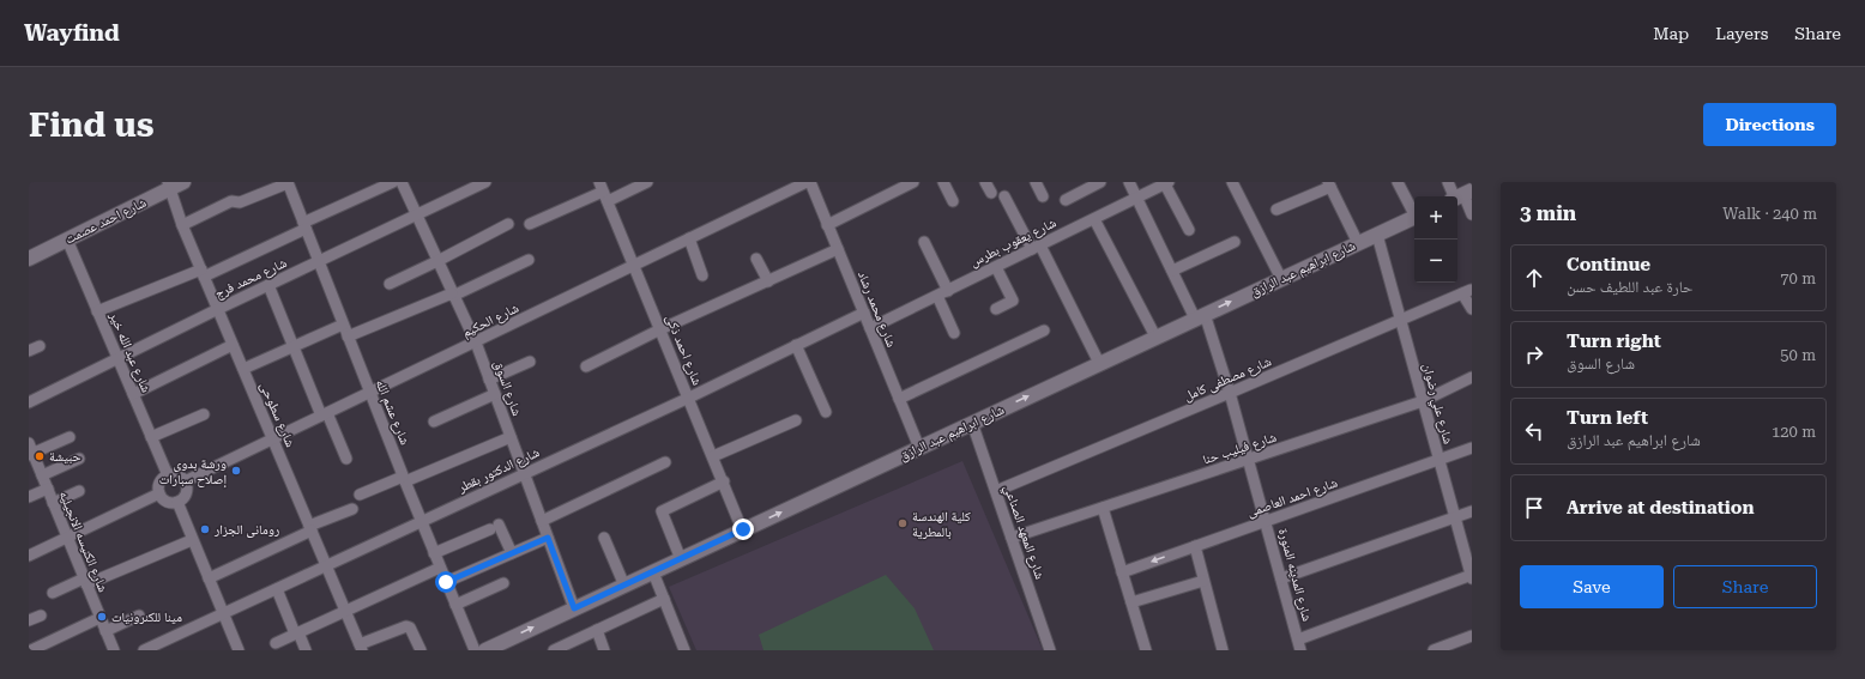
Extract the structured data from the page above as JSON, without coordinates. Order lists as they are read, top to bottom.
{
  "streets": {
    "main road": ["شارع احمد عصمت", "شارع ابراهيم عبد الرازق"],
    "street": [
      "شارع يعقوب بطرس",
      "شارع محمد فرج",
      "شارع محمد رشاد",
      "شارع الحكيم",
      "شارع احمد ذكى",
      "شارع عبد الله خير",
      "شارع مصطفى كامل",
      "شارع السوق",
      "شارع علي رضوان",
      "شارع عشم الله",
      "شارع سطوحى",
      "شارع فيليب حنا",
      "شارع الدكتور بقطر",
      "شارع احمد العاصمى",
      "شارع المعهد الصناعي",
      "شارع الكنيسه الانجيليه",
      "شارع المدينه المنورة"
    ]
  },
  "crossings": [
    ["شارع احمد عصمت", "شارع عبد الله خير"],
    ["شارع احمد عصمت", "شارع سطوحى"],
    ["شارع يعقوب بطرس", "شارع محمد رشاد"],
    ["شارع يعقوب بطرس", "شارع المدينه المنورة"],
    ["شارع ابراهيم عبد الرازق", "شارع محمد رشاد"],
    ["شارع ابراهيم عبد الرازق", "شارع احمد ذكى"],
    ["شارع ابراهيم عبد الرازق", "شارع السوق"],
    ["شارع ابراهيم عبد الرازق", "شارع علي رضوان"],
    ["شارع ابراهيم عبد الرازق", "شارع المعهد الصناعي"],
    ["شارع ابراهيم عبد الرازق", "شارع المدينه المنورة"],
    ["شارع محمد فرج", "شارع عبد الله خير"],
    ["شارع محمد فرج", "شارع السوق"],
    ["شارع محمد فرج", "شارع عشم الله"],
    ["شارع محمد فرج", "شارع سطوحى"],
    ["شارع محمد رشاد", "شارع الحكيم"],
    ["شارع محمد رشاد", "شارع الدكتور بقطر"],
    ["شارع الحكيم", "شارع احمد ذكى"],
    ["شارع الحكيم", "شارع عبد الله خير"],
    ["شارع الحكيم", "شارع السوق"],
    ["شارع الحكيم", "شارع عشم الله"],
    ["شارع الحكيم", "شارع سطوحى"],
    ["شارع احمد ذكى", "شارع الدكتور بقطر"],
    ["شارع مصطفى كامل", "شارع علي رضوان"],
    ["شارع مصطفى كامل", "شارع المعهد الصناعي"],
    ["شارع مصطفى كامل", "شارع المدينه المنورة"],
    ["شارع السوق", "شارع الدكتور بقطر"],
    ["شارع علي رضوان", "شارع فيليب حنا"],
    ["شارع علي رضوان", "شارع احمد العاصمى"],
    ["شارع عشم الله", "شارع الدكتور بقطر"],
    ["شارع سطوحى", "شارع الدكتور بقطر"],
    ["شارع فيليب حنا", "شارع المعهد الصناعي"],
    ["شارع فيليب حنا", "شارع المدينه المنورة"],
    ["شارع احمد العاصمى", "شارع المدينه المنورة"]
  ],
  "one_way": ["شارع ابراهيم عبد الرازق"],
  "places": [
    "حبيشة",
    "ورشة بدوى إصلاح سبارات",
    "كلية الهندسة بالمطرية",
    "رومانى الجزار",
    "مينا للكنرونيات"
  ],
  "page": {
    "header": "Wayfind",
    "nav": ["Map", "Layers", "Share"],
    "buttons": [
      "Directions",
      ["Save", "Share"]
    ],
    "title": "Find us",
    "heading": ["3 min", "Walk · 240 m"],
    "map_buttons": ["+", "−"],
    "list": [
      ["Continue", "حارة عبد اللطيف حسن", "70 m"],
      ["Turn right", "شارع السوق", "50 m"],
      ["Turn left", "شارع ابراهيم عبد الرازق", "120 m"],
      "Arrive at destination"
    ]
  }
}
